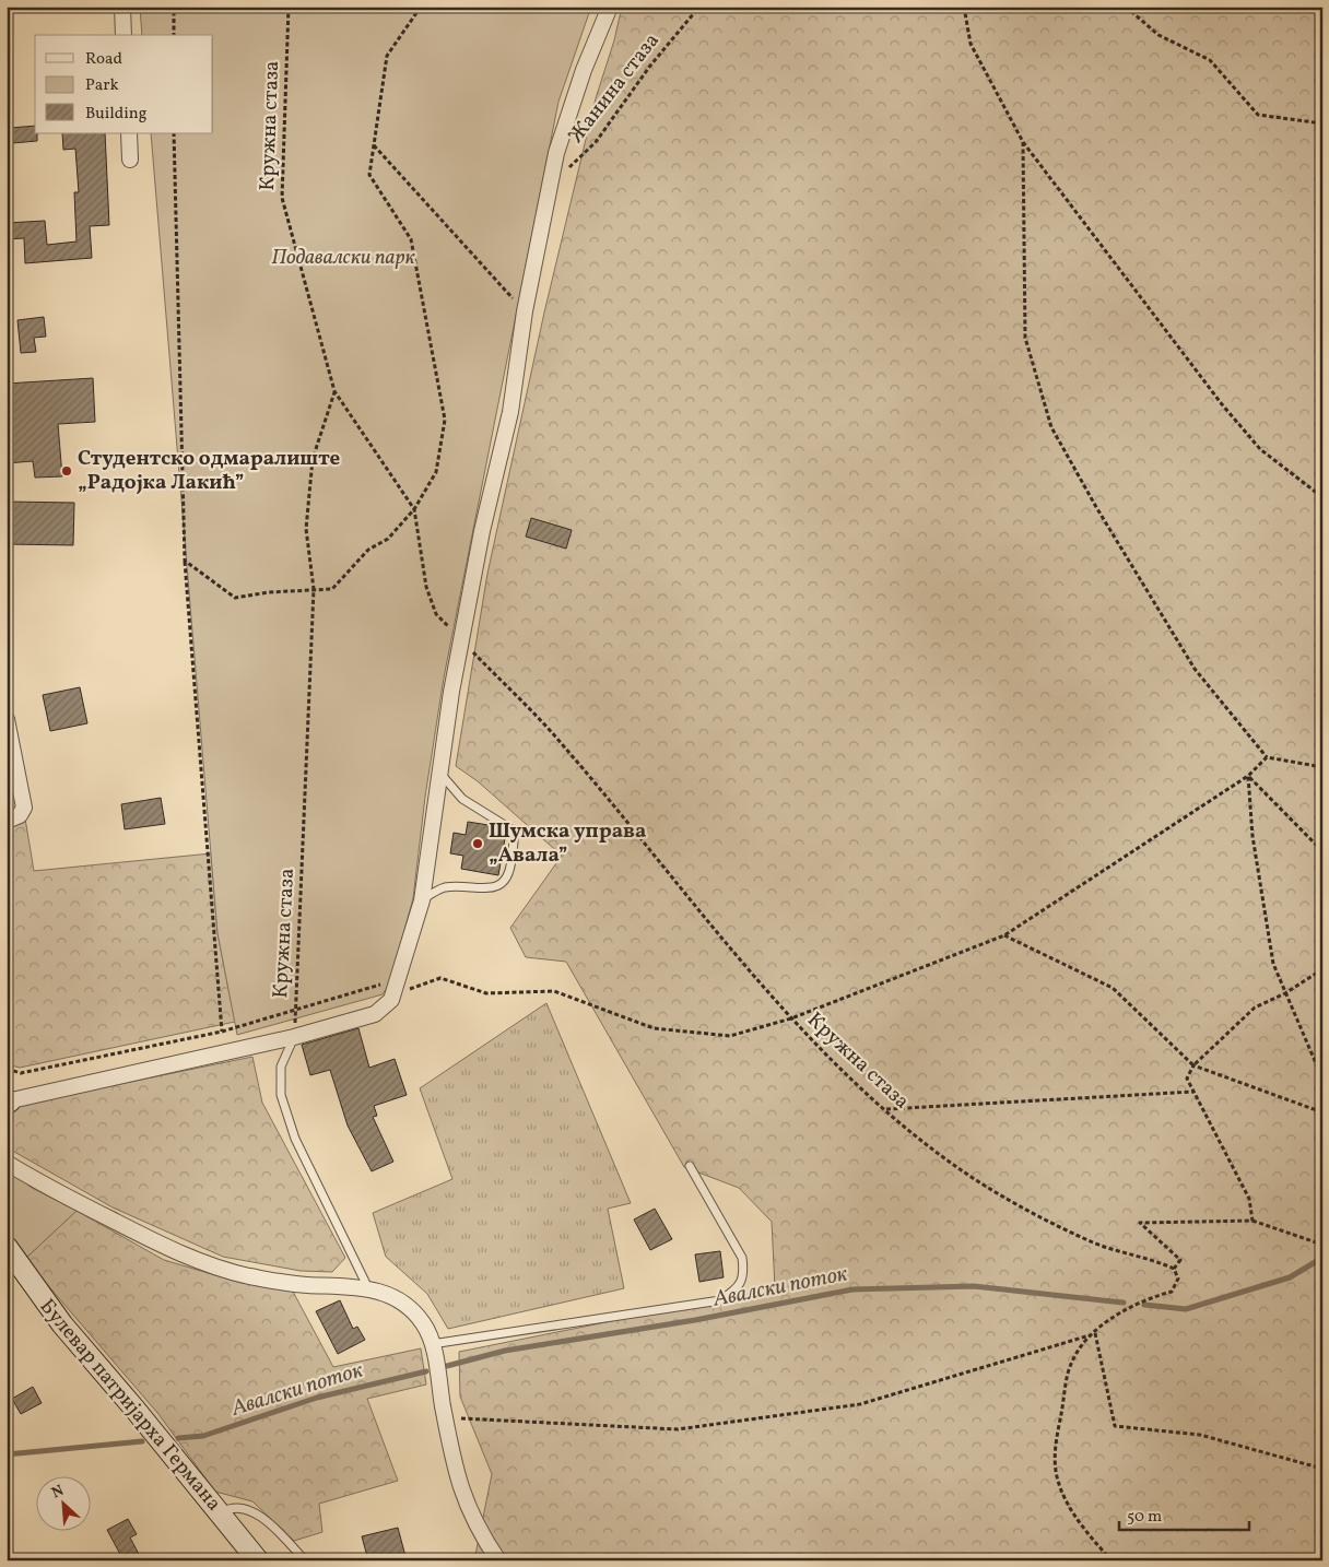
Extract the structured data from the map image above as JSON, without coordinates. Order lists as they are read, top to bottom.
{
  "streets": {
    "main road": ["Булевар патријарха Германа"],
    "path": ["Жанина стаза", "Кружна стаза"]
  },
  "water": ["Авалски поток"],
  "parks": ["Подавалски парк"],
  "places": ["Студентско одмаралиште „Радојка Лакић”", "Шумска управа „Авала”"],
  "legend": ["Road", "Park", "Building"],
  "scale_bar": "50 m",
  "north": "top left"
}
